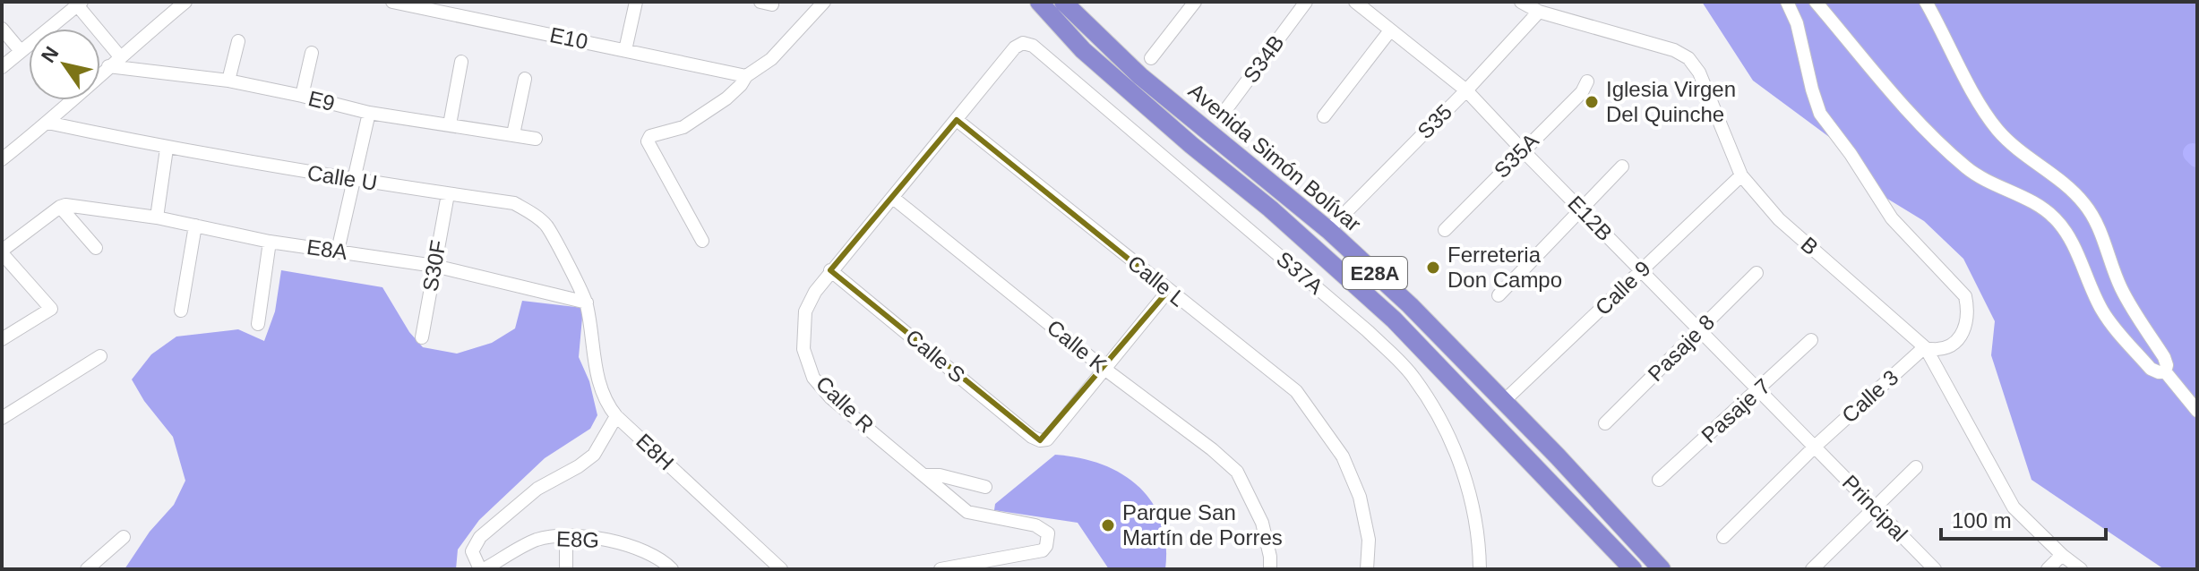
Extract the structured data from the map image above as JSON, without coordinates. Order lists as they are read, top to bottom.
{
  "streets": {
    "highway": ["Avenida Simón Bolívar", "E28A"],
    "street": [
      "E10",
      "S34B",
      "E9",
      "S35",
      "S35A",
      "Calle U",
      "E12B",
      "B",
      "E8A",
      "S30F",
      "S37A",
      "Calle L",
      "Calle 9",
      "Calle K",
      "Pasaje 8",
      "Calle S",
      "Calle 3",
      "Calle R",
      "Pasaje 7",
      "E8H",
      "Principal",
      "E8G"
    ]
  },
  "crossings": [
    ["S35", "Avenida Simón Bolívar"],
    ["S35", "E12B"],
    ["S35", "B"],
    ["S35A", "E12B"],
    ["Avenida Simón Bolívar", "Calle 9"],
    ["Calle U", "E8A"],
    ["Calle U", "S30F"],
    ["Calle U", "E8H"],
    ["E12B", "Calle 9"],
    ["E12B", "Pasaje 8"],
    ["E12B", "Calle 3"],
    ["E12B", "Pasaje 7"],
    ["E12B", "Principal"],
    ["B", "Calle 9"],
    ["B", "Calle 3"],
    ["E8A", "S30F"],
    ["E8A", "E8H"],
    ["S37A", "Calle R"],
    ["Calle L", "Calle R"],
    ["Calle K", "Calle S"],
    ["Calle K", "Calle R"],
    ["Calle S", "Calle R"],
    ["Calle 3", "Principal"]
  ],
  "places": ["Iglesia Virgen Del Quinche", "Ferreteria Don Campo", "Parque San Martín de Porres"],
  "scale_bar": "100 m",
  "north": "top left"
}
